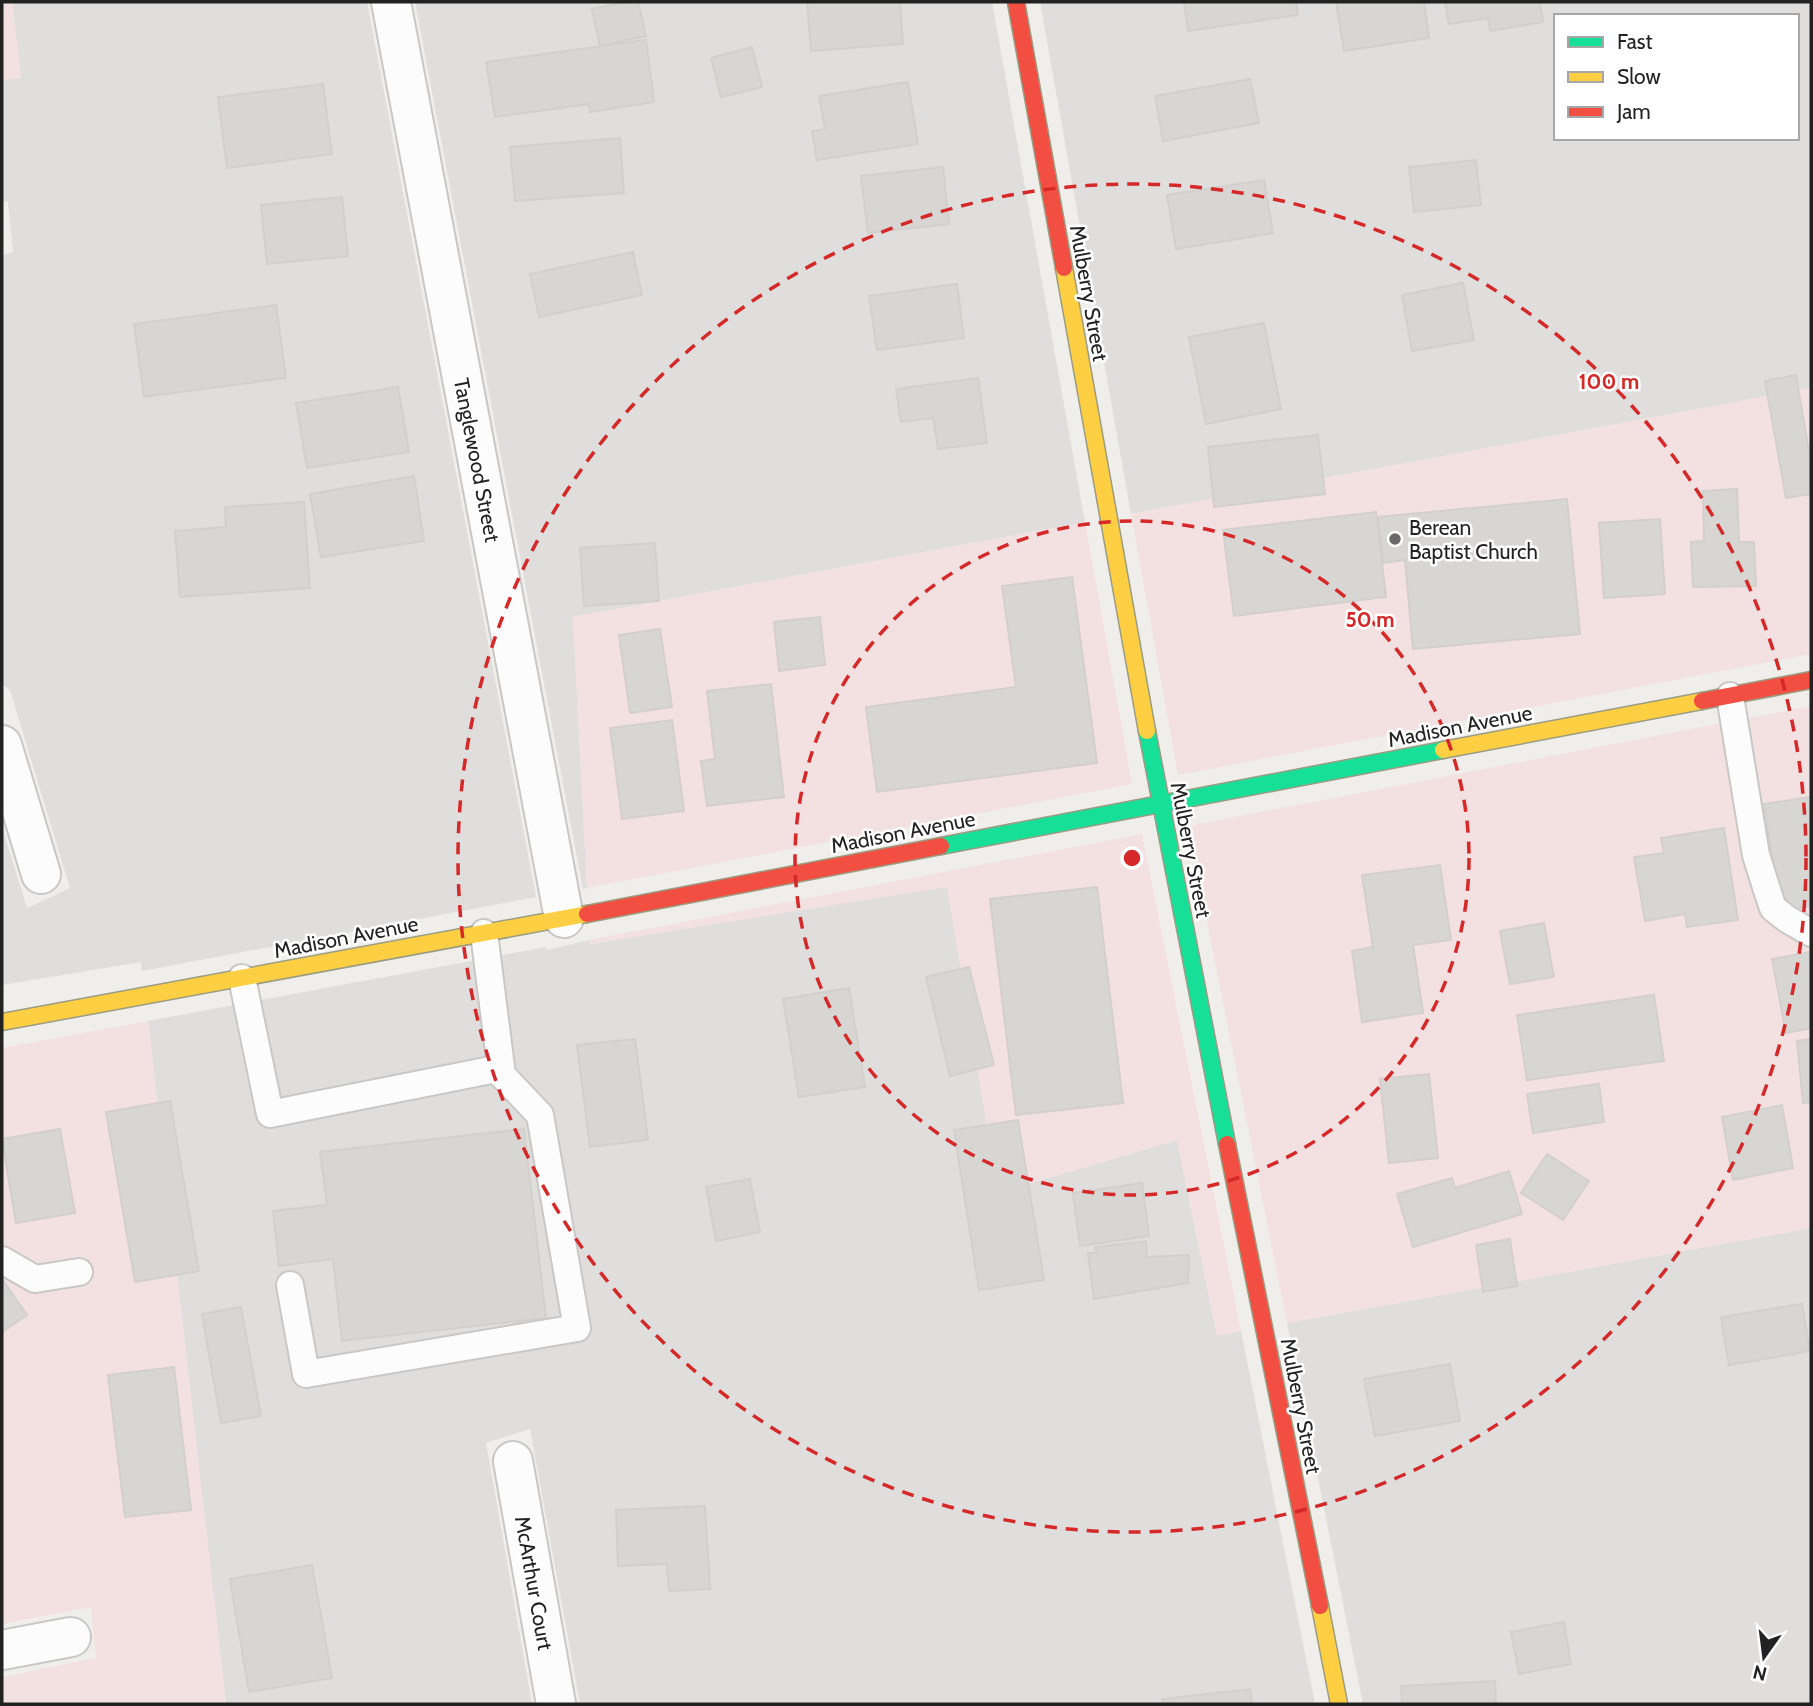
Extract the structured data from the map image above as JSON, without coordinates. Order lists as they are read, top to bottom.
{
  "streets": {
    "street": [
      "Mulberry Street",
      "Tanglewood Street",
      "Madison Avenue",
      "McArthur Court"
    ]
  },
  "crossings": [
    ["Mulberry Street", "Madison Avenue"],
    ["Tanglewood Street", "Madison Avenue"]
  ],
  "places": ["Berean Baptist Church"],
  "legend": ["Fast", "Slow", "Jam"],
  "north": "bottom",
  "rings": ["100 m", "50 m"]
}
